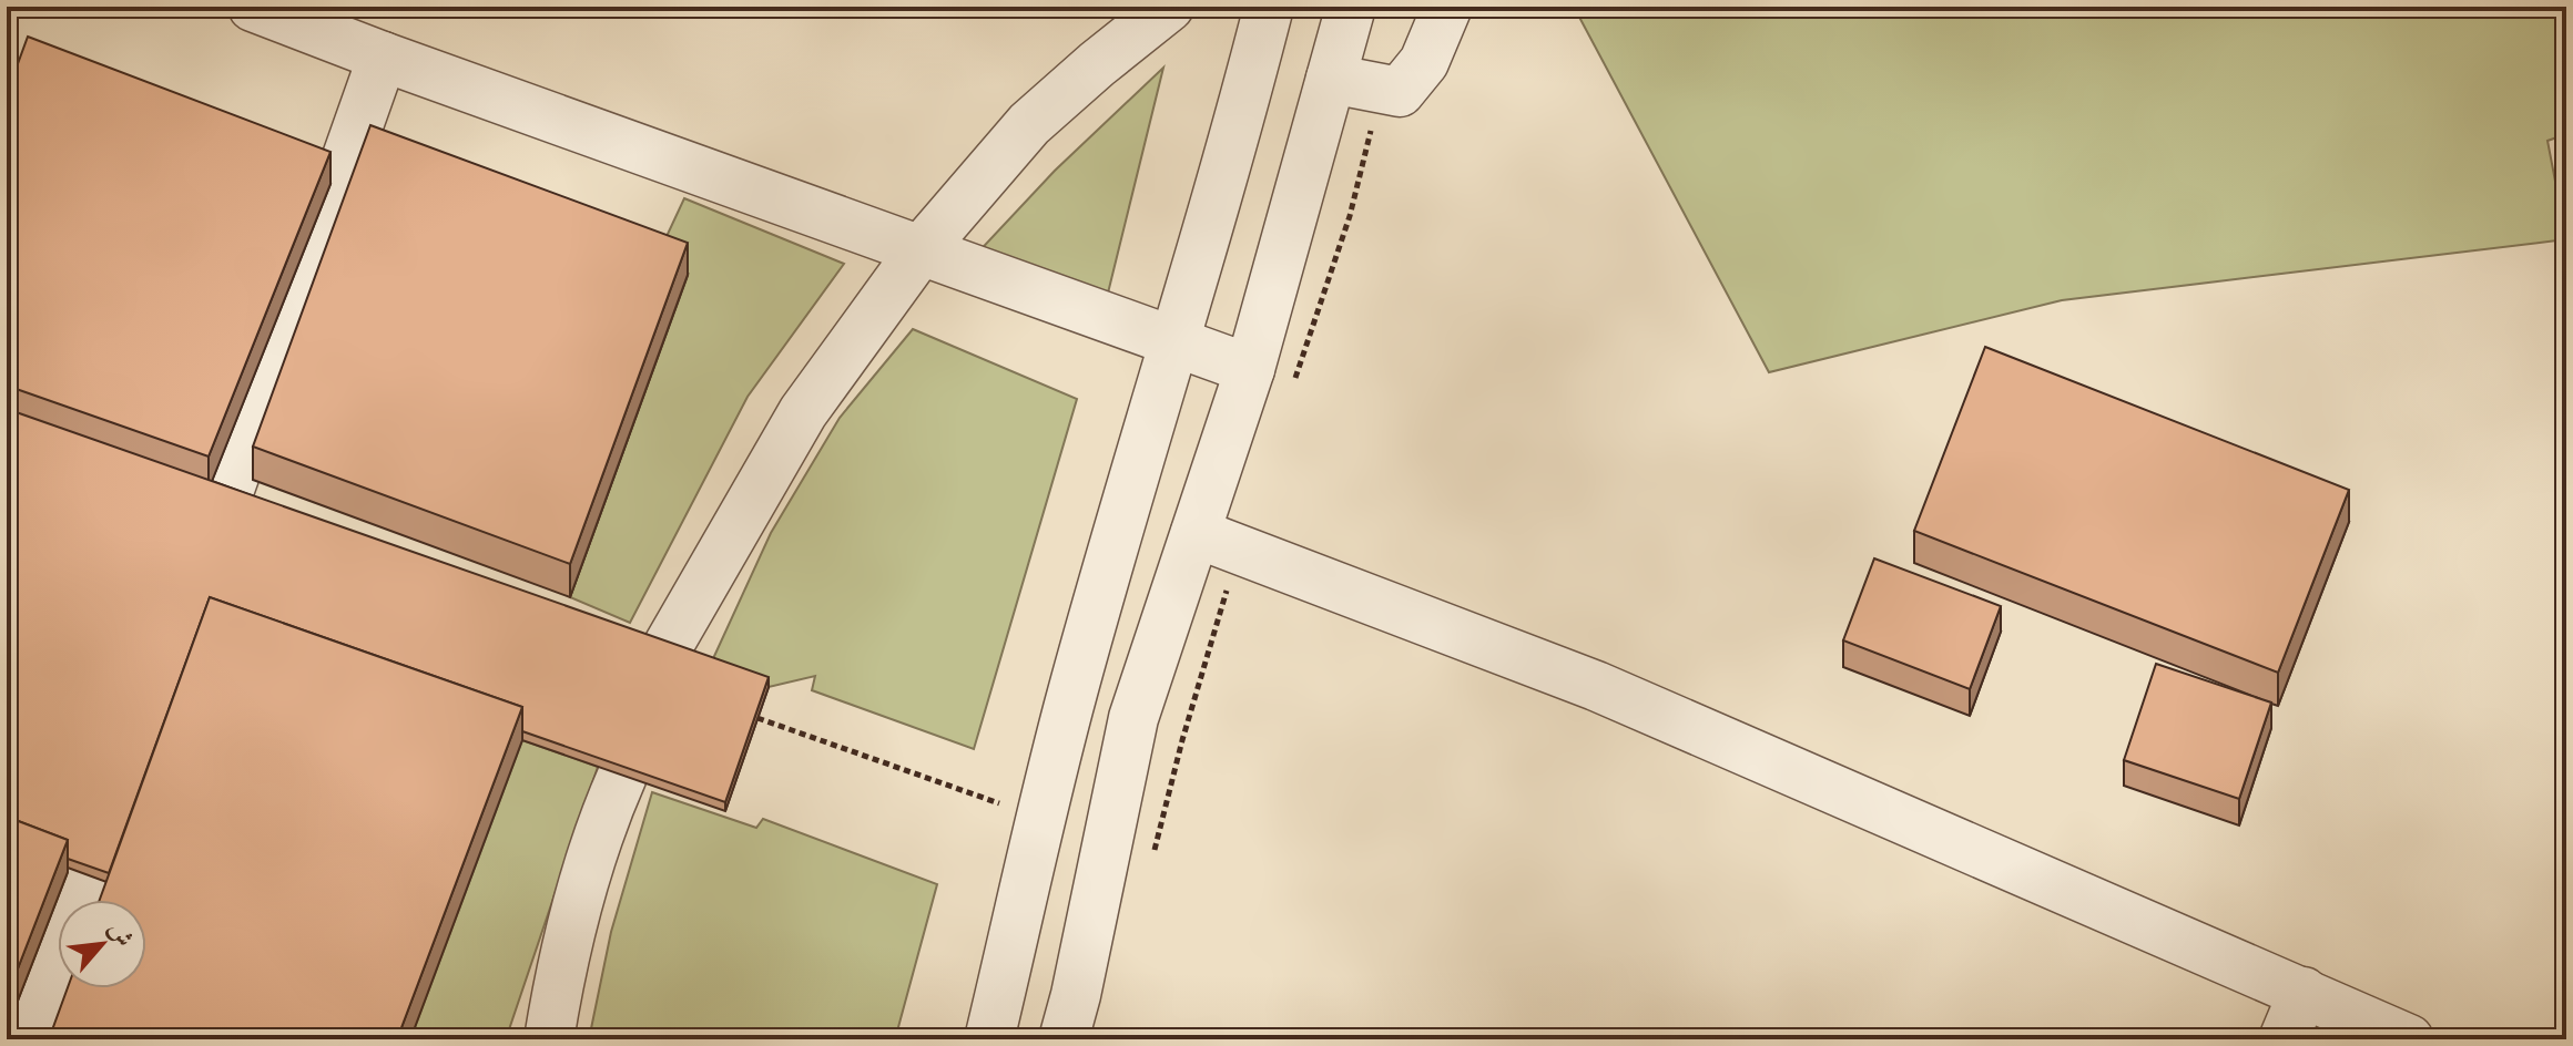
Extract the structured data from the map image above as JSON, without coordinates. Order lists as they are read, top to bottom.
{
  "north": "top right"
}
